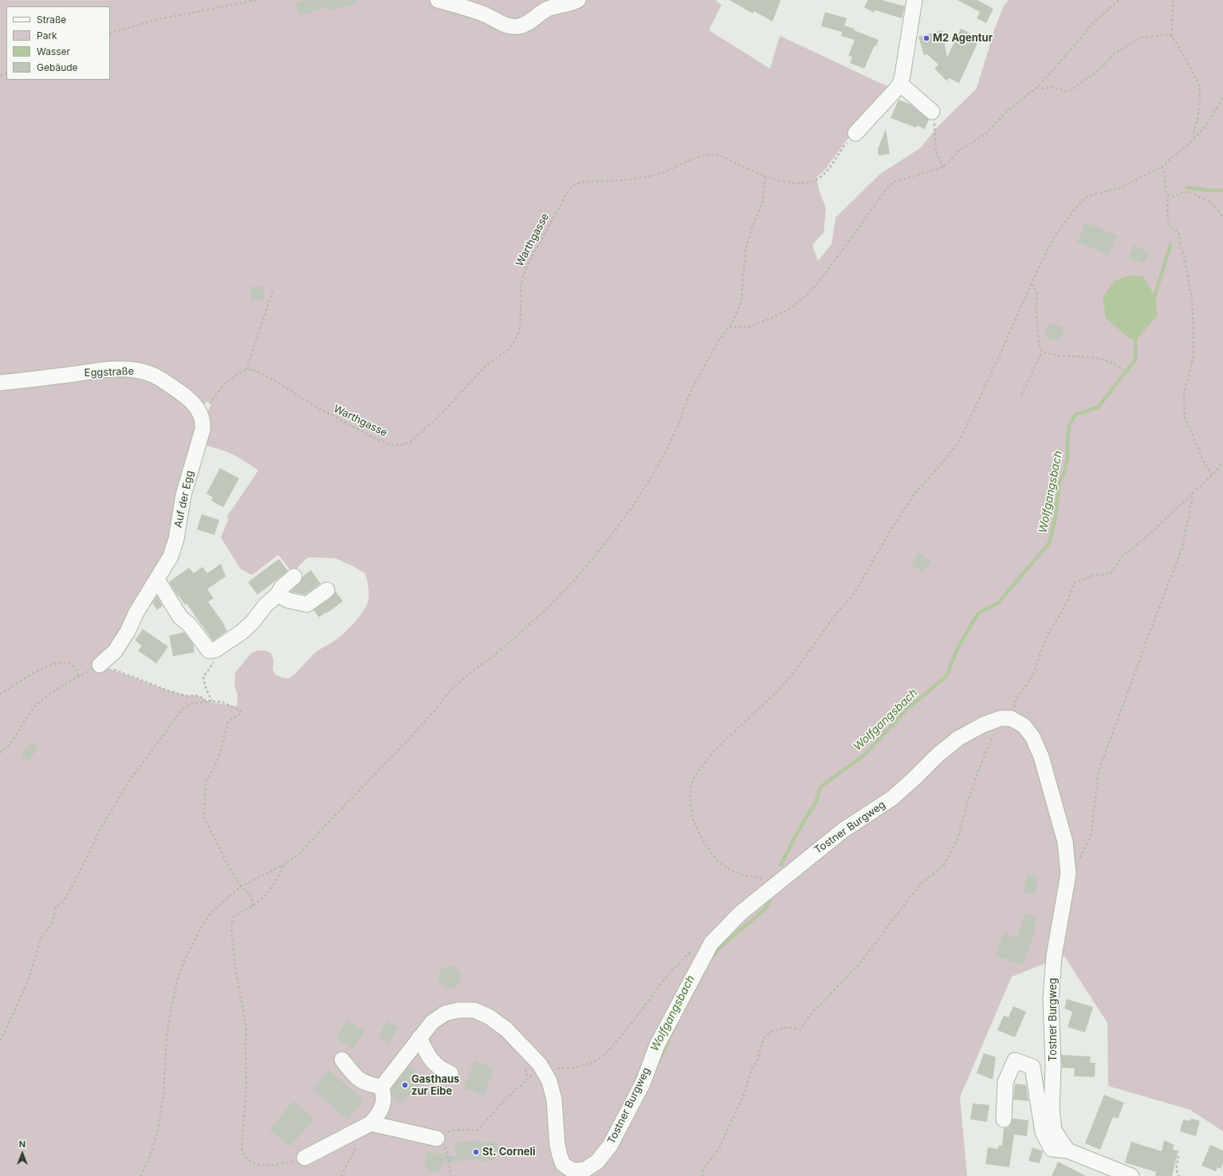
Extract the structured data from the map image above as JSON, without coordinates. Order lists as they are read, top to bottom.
{
  "streets": {
    "street": ["Eggstraße", "Auf der Egg", "Tostner Burgweg"],
    "path": ["Warthgasse"]
  },
  "crossings": [
    ["Eggstraße", "Auf der Egg"]
  ],
  "water": ["Wolfgangsbach"],
  "places": ["M2 Agentur", "Gasthaus zur Eibe", "St. Corneli"],
  "legend": [
    "Straße",
    "Park",
    "Wasser",
    "Gebäude"
  ],
  "north": "top"
}
